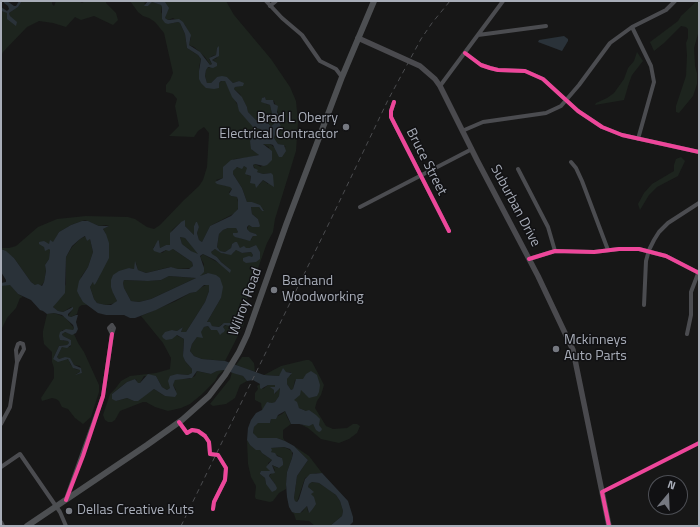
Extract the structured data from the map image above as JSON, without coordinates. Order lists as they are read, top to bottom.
{
  "streets": {
    "main road": ["Suburban Drive", "Wilroy Road"],
    "street": ["Bruce Street"]
  },
  "crossings": [
    ["Suburban Drive", "Wilroy Road"]
  ],
  "places": [
    "Brad L Oberry Electrical Contractor",
    "Bachand Woodworking",
    "Mckinneys Auto Parts",
    "Dellas Creative Kuts"
  ],
  "north": "top"
}
